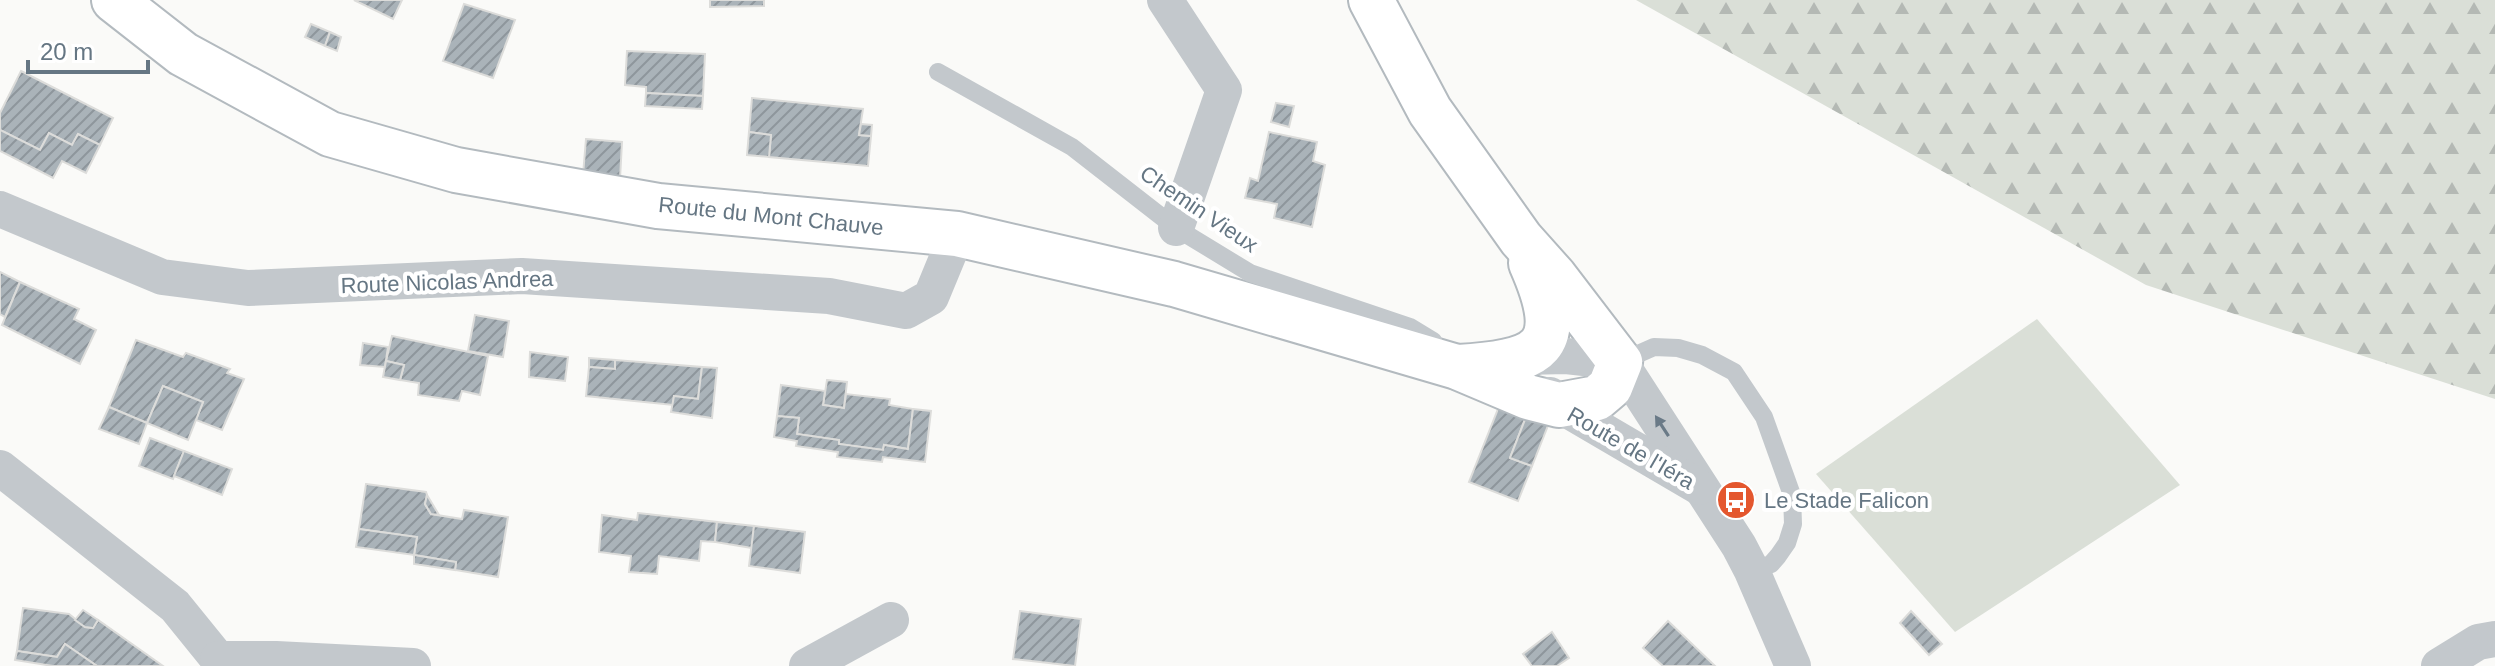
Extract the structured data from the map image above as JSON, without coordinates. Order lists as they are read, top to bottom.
{
  "streets": {
    "street": ["Route du Mont Chauve", "Route Nicolas Andrea", "Route de l'Iéra"],
    "lane": ["Chemin Vieux"]
  },
  "crossings": [
    ["Chemin Vieux", "Route du Mont Chauve"],
    ["Route du Mont Chauve", "Route Nicolas Andrea"]
  ],
  "places": {
    "bus stop": ["Le Stade Falicon"]
  },
  "scale_bar": "20 m"
}
